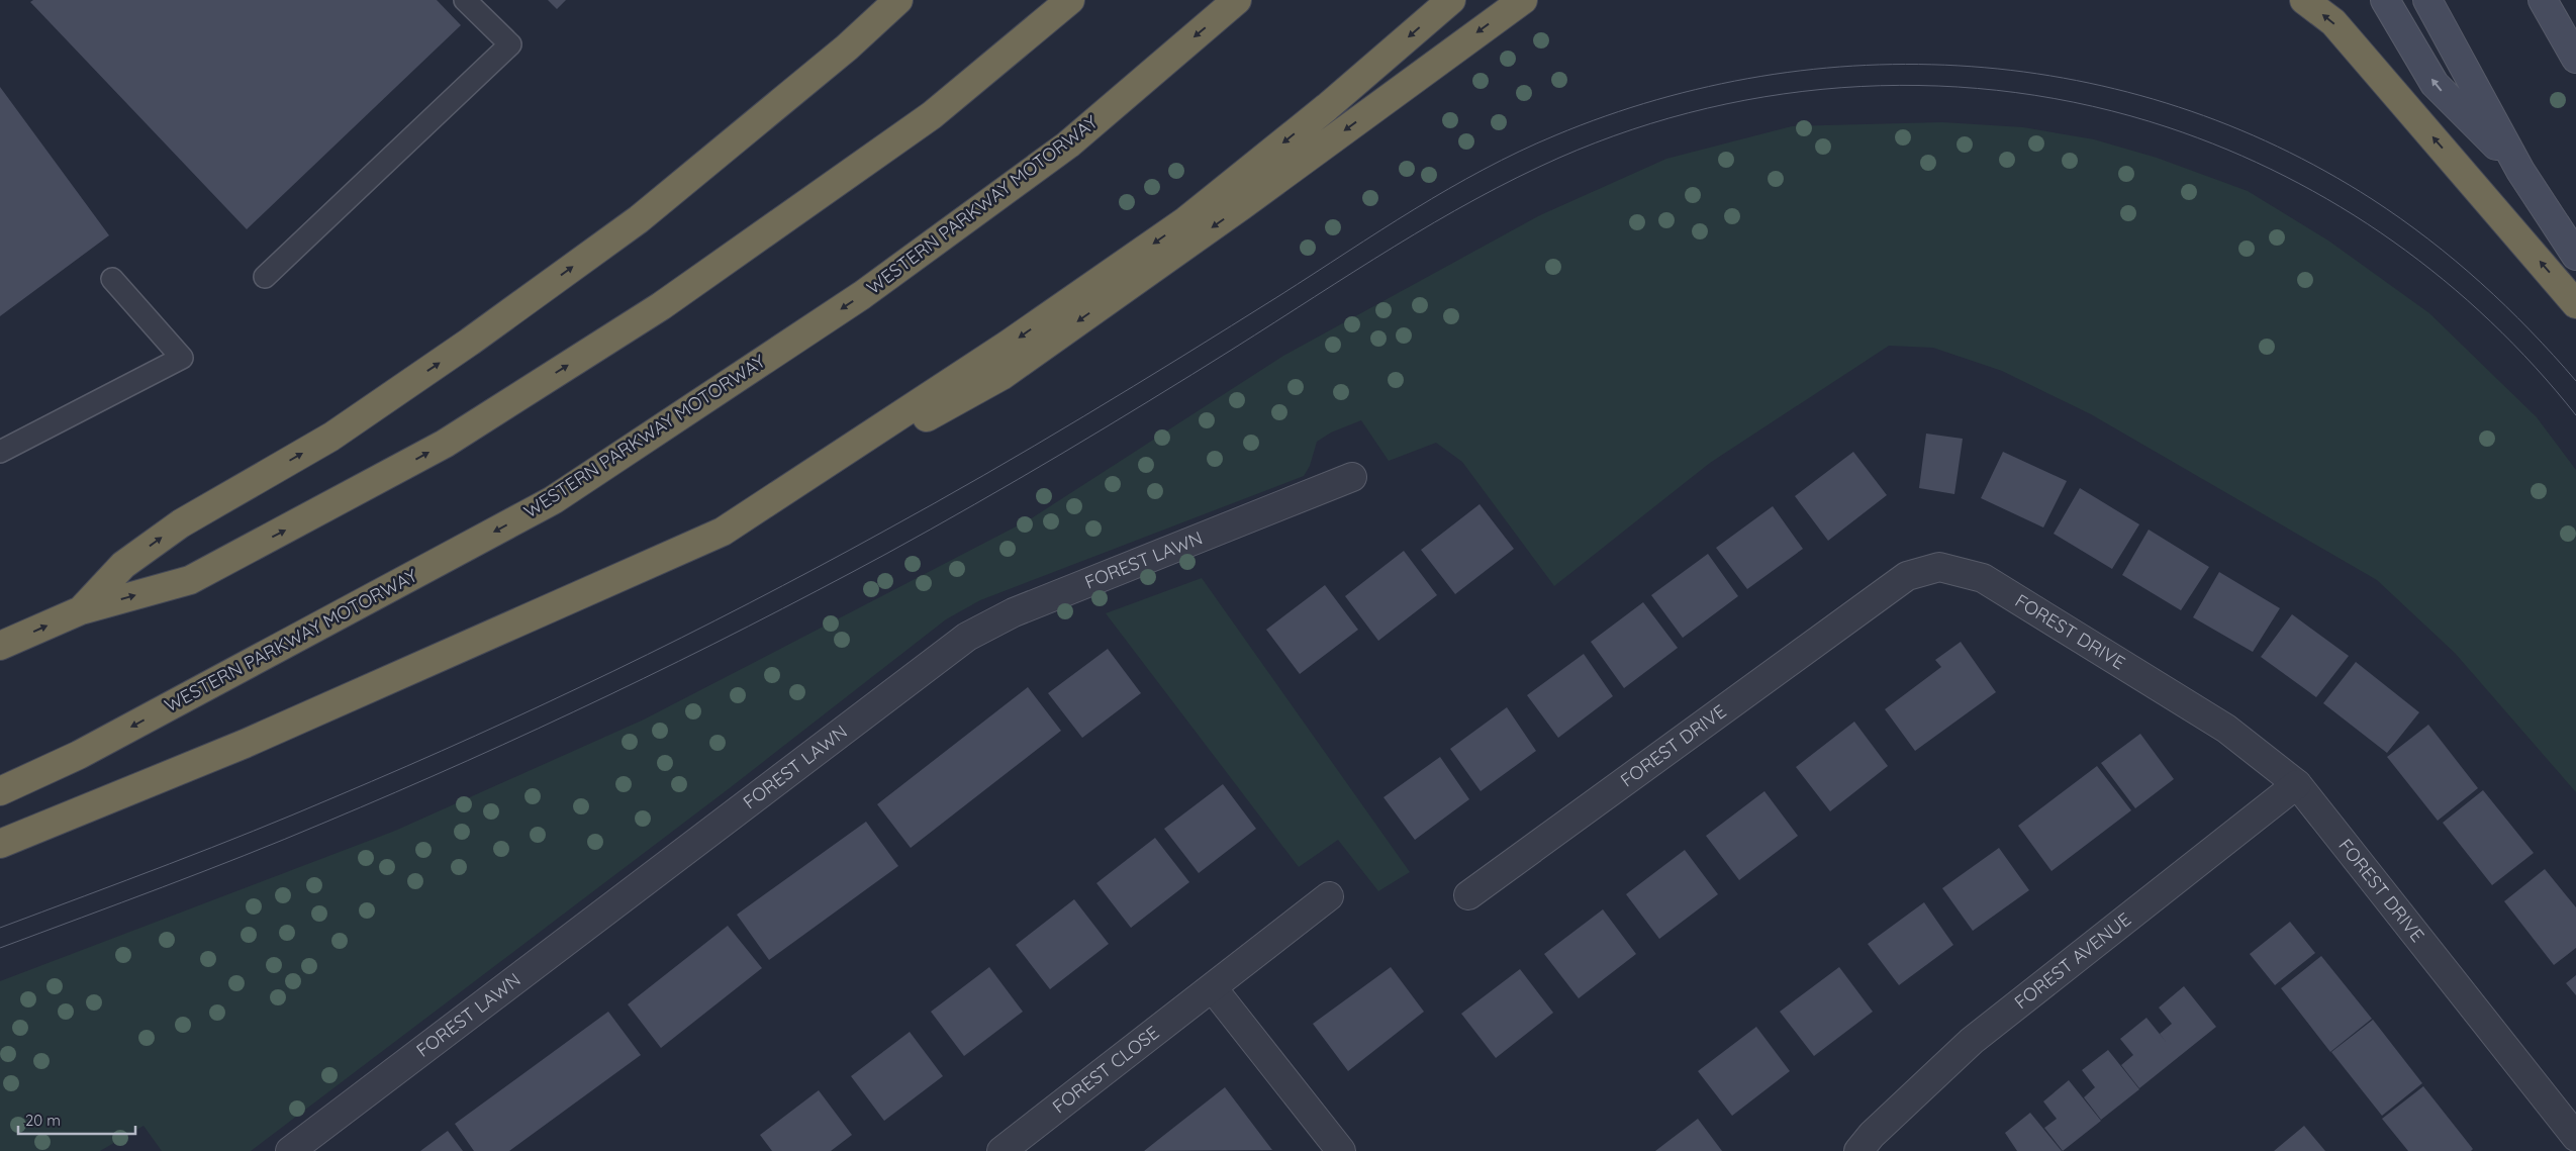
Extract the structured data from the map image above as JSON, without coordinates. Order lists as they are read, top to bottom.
{
  "streets": {
    "highway": ["WESTERN PARKWAY MOTORWAY"],
    "street": [
      "FOREST LAWN",
      "FOREST DRIVE",
      "FOREST AVENUE",
      "FOREST CLOSE"
    ]
  },
  "crossings": [
    ["FOREST DRIVE", "FOREST AVENUE"]
  ],
  "scale_bar": "20 m"
}
